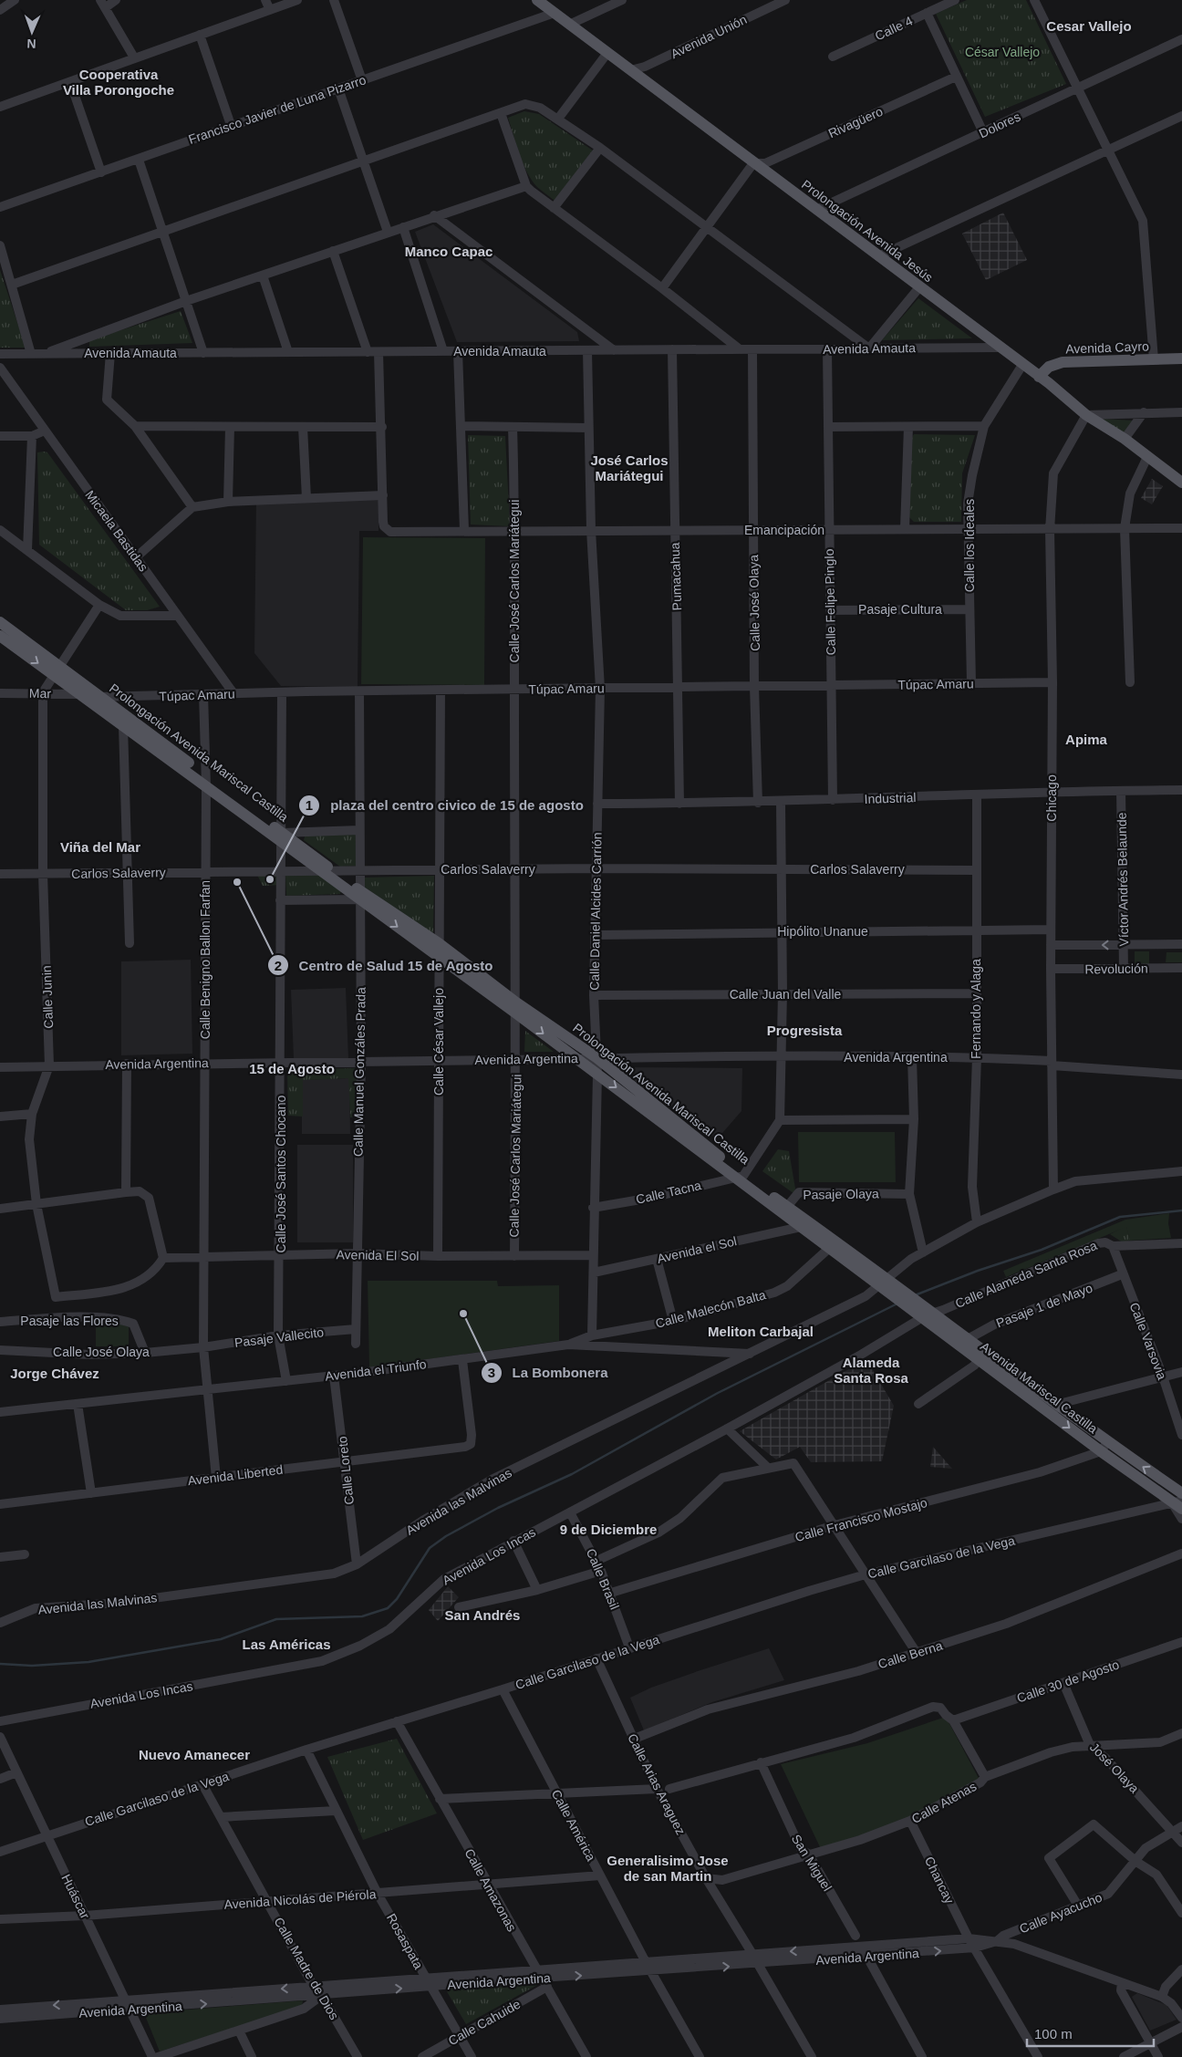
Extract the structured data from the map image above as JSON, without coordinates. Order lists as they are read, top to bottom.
{
  "streets": {
    "main road": [
      "Prolongación Avenida Jesús",
      "Avenida Cayro",
      "Prolongación Avenida Mariscal Castilla",
      "Avenida Mariscal Castilla"
    ],
    "street": [
      "Calle 4",
      "Avenida Unión",
      "Francisco Javier de Luna Pizarro",
      "Rivagüero",
      "Dolores",
      "Avenida Amauta",
      "Emancipación",
      "Micaela Bastidas",
      "Calle los Ideales",
      "Pumacahua",
      "Calle José Carlos Mariátegui",
      "Calle Felipe Pinglo",
      "Calle José Olaya",
      "Pasaje Cultura",
      "Túpac Amaru",
      "Mar",
      "Industrial",
      "Chicago",
      "Carlos Salaverry",
      "Víctor Andrés Belaunde",
      "Calle Daniel Alcides Carrión",
      "Hipólito Unanue",
      "Calle Benigno Ballon Farfan",
      "Revolución",
      "Calle Juan del Valle",
      "Calle Junin",
      "Fernando y Alaga",
      "Calle César Vallejo",
      "Avenida Argentina",
      "Calle Manuel Gonzáles Prada",
      "Calle José Santos Chocano",
      "Calle Tacna",
      "Pasaje Olaya",
      "Avenida el Sol",
      "Avenida El Sol",
      "Calle Alameda Santa Rosa",
      "Pasaje 1 de Mayo",
      "Calle Malecón Balta",
      "Pasaje las Flores",
      "Pasaje Vallecito",
      "Calle Varsovia",
      "Avenida el Triunfo",
      "Calle Loreto",
      "Avenida Liberted",
      "Avenida las Malvinas",
      "Calle Francisco Mostajo",
      "Avenida Los Incas",
      "Calle Garcilaso de la Vega",
      "Calle Brasil",
      "Calle Berna",
      "Calle 30 de Agosto",
      "José Olaya",
      "Calle Arias Araguez",
      "Calle Atenas",
      "Calle América",
      "San Miguel",
      "Chancay",
      "Calle Amazonas",
      "Huáscar",
      "Avenida Nicolás de Piérola",
      "Calle Ayacucho",
      "Rosaspata",
      "Calle Madre de Dios",
      "Calle Cahuide"
    ]
  },
  "crossings": [
    ["Avenida Unión", "Prolongación Avenida Jesús"],
    ["Francisco Javier de Luna Pizarro", "Prolongación Avenida Jesús"],
    ["Rivagüero", "Prolongación Avenida Jesús"],
    ["Dolores", "Prolongación Avenida Jesús"],
    ["Prolongación Avenida Jesús", "Avenida Cayro"],
    ["Prolongación Avenida Jesús", "Avenida Amauta"],
    ["Prolongación Avenida Jesús", "Calle los Ideales"],
    ["Prolongación Avenida Jesús", "Chicago"],
    ["Avenida Amauta", "Pumacahua"],
    ["Avenida Amauta", "Calle Felipe Pinglo"],
    ["Avenida Amauta", "Calle José Olaya"],
    ["Avenida Amauta", "Calle Daniel Alcides Carrión"],
    ["Emancipación", "Calle los Ideales"],
    ["Emancipación", "Pumacahua"],
    ["Emancipación", "Calle José Carlos Mariátegui"],
    ["Emancipación", "Calle Felipe Pinglo"],
    ["Emancipación", "Calle José Olaya"],
    ["Emancipación", "Chicago"],
    ["Emancipación", "Calle Daniel Alcides Carrión"],
    ["Micaela Bastidas", "Túpac Amaru"],
    ["Calle los Ideales", "Pasaje Cultura"],
    ["Calle los Ideales", "Túpac Amaru"],
    ["Pumacahua", "Túpac Amaru"],
    ["Pumacahua", "Industrial"],
    ["Calle José Carlos Mariátegui", "Túpac Amaru"],
    ["Calle José Carlos Mariátegui", "Prolongación Avenida Mariscal Castilla"],
    ["Calle José Carlos Mariátegui", "Carlos Salaverry"],
    ["Calle José Carlos Mariátegui", "Avenida Argentina"],
    ["Calle José Carlos Mariátegui", "Avenida El Sol"],
    ["Calle Felipe Pinglo", "Pasaje Cultura"],
    ["Calle Felipe Pinglo", "Túpac Amaru"],
    ["Calle Felipe Pinglo", "Industrial"],
    ["Calle José Olaya", "Túpac Amaru"],
    ["Calle José Olaya", "Industrial"],
    ["Calle José Olaya", "Calle Benigno Ballon Farfan"],
    ["Calle José Olaya", "Pasaje las Flores"],
    ["Calle José Olaya", "Pasaje Vallecito"],
    ["Túpac Amaru", "Mar"],
    ["Túpac Amaru", "Prolongación Avenida Mariscal Castilla"],
    ["Túpac Amaru", "Chicago"],
    ["Túpac Amaru", "Calle Daniel Alcides Carrión"],
    ["Túpac Amaru", "Calle Benigno Ballon Farfan"],
    ["Túpac Amaru", "Calle César Vallejo"],
    ["Túpac Amaru", "Calle Manuel Gonzáles Prada"],
    ["Túpac Amaru", "Calle José Santos Chocano"],
    ["Mar", "Prolongación Avenida Mariscal Castilla"],
    ["Mar", "Calle Junin"],
    ["Prolongación Avenida Mariscal Castilla", "Carlos Salaverry"],
    ["Prolongación Avenida Mariscal Castilla", "Calle Daniel Alcides Carrión"],
    ["Prolongación Avenida Mariscal Castilla", "Calle Benigno Ballon Farfan"],
    ["Prolongación Avenida Mariscal Castilla", "Calle César Vallejo"],
    ["Prolongación Avenida Mariscal Castilla", "Avenida Argentina"],
    ["Prolongación Avenida Mariscal Castilla", "Calle Manuel Gonzáles Prada"],
    ["Prolongación Avenida Mariscal Castilla", "Calle José Santos Chocano"],
    ["Prolongación Avenida Mariscal Castilla", "Calle Tacna"],
    ["Prolongación Avenida Mariscal Castilla", "Pasaje Olaya"],
    ["Prolongación Avenida Mariscal Castilla", "Avenida el Sol"],
    ["Prolongación Avenida Mariscal Castilla", "Calle Malecón Balta"],
    ["Prolongación Avenida Mariscal Castilla", "Avenida Mariscal Castilla"],
    ["Prolongación Avenida Mariscal Castilla", "Avenida las Malvinas"],
    ["Industrial", "Chicago"],
    ["Industrial", "Víctor Andrés Belaunde"],
    ["Industrial", "Calle Daniel Alcides Carrión"],
    ["Industrial", "Fernando y Alaga"],
    ["Chicago", "Hipólito Unanue"],
    ["Chicago", "Revolución"],
    ["Chicago", "Avenida Argentina"],
    ["Chicago", "Avenida las Malvinas"],
    ["Carlos Salaverry", "Calle Daniel Alcides Carrión"],
    ["Carlos Salaverry", "Calle Benigno Ballon Farfan"],
    ["Carlos Salaverry", "Calle Junin"],
    ["Carlos Salaverry", "Fernando y Alaga"],
    ["Carlos Salaverry", "Calle César Vallejo"],
    ["Carlos Salaverry", "Calle Manuel Gonzáles Prada"],
    ["Carlos Salaverry", "Calle José Santos Chocano"],
    ["Víctor Andrés Belaunde", "Revolución"],
    ["Calle Daniel Alcides Carrión", "Hipólito Unanue"],
    ["Calle Daniel Alcides Carrión", "Calle Juan del Valle"],
    ["Calle Daniel Alcides Carrión", "Avenida Argentina"],
    ["Calle Daniel Alcides Carrión", "Calle Tacna"],
    ["Calle Daniel Alcides Carrión", "Avenida el Sol"],
    ["Calle Daniel Alcides Carrión", "Avenida El Sol"],
    ["Calle Daniel Alcides Carrión", "Calle Malecón Balta"],
    ["Hipólito Unanue", "Fernando y Alaga"],
    ["Calle Benigno Ballon Farfan", "Avenida Argentina"],
    ["Calle Benigno Ballon Farfan", "Avenida El Sol"],
    ["Calle Benigno Ballon Farfan", "Pasaje Vallecito"],
    ["Calle Benigno Ballon Farfan", "Avenida el Triunfo"],
    ["Calle Benigno Ballon Farfan", "Avenida Liberted"],
    ["Calle Juan del Valle", "Fernando y Alaga"],
    ["Calle Junin", "Avenida Argentina"],
    ["Calle Junin", "Avenida El Sol"],
    ["Fernando y Alaga", "Avenida Argentina"],
    ["Fernando y Alaga", "Avenida las Malvinas"],
    ["Calle César Vallejo", "Avenida Argentina"],
    ["Calle César Vallejo", "Avenida El Sol"],
    ["Avenida Argentina", "Calle Manuel Gonzáles Prada"],
    ["Avenida Argentina", "Calle José Santos Chocano"],
    ["Avenida Argentina", "Calle Arias Araguez"],
    ["Avenida Argentina", "Calle América"],
    ["Avenida Argentina", "Chancay"],
    ["Avenida Argentina", "Calle Amazonas"],
    ["Avenida Argentina", "Huáscar"],
    ["Avenida Argentina", "Calle Ayacucho"],
    ["Avenida Argentina", "Rosaspata"],
    ["Avenida Argentina", "Calle Madre de Dios"],
    ["Calle Manuel Gonzáles Prada", "Avenida El Sol"],
    ["Calle Manuel Gonzáles Prada", "Pasaje Vallecito"],
    ["Calle José Santos Chocano", "Avenida El Sol"],
    ["Calle José Santos Chocano", "Pasaje Vallecito"],
    ["Calle José Santos Chocano", "Avenida el Triunfo"],
    ["Calle Alameda Santa Rosa", "Calle Varsovia"],
    ["Calle Alameda Santa Rosa", "Avenida Mariscal Castilla"],
    ["Calle Alameda Santa Rosa", "Avenida Los Incas"],
    ["Pasaje 1 de Mayo", "Calle Varsovia"],
    ["Pasaje 1 de Mayo", "Avenida Mariscal Castilla"],
    ["Calle Malecón Balta", "Avenida el Triunfo"],
    ["Avenida el Triunfo", "Calle Loreto"],
    ["Avenida el Triunfo", "Avenida Liberted"],
    ["Avenida el Triunfo", "Avenida las Malvinas"],
    ["Avenida Mariscal Castilla", "Avenida las Malvinas"],
    ["Avenida Mariscal Castilla", "Calle Francisco Mostajo"],
    ["Avenida Mariscal Castilla", "Avenida Los Incas"],
    ["Avenida Mariscal Castilla", "Calle Garcilaso de la Vega"],
    ["Calle Loreto", "Avenida Liberted"],
    ["Calle Loreto", "Avenida las Malvinas"],
    ["Calle Francisco Mostajo", "Calle Brasil"],
    ["Avenida Los Incas", "Calle Brasil"],
    ["Calle Garcilaso de la Vega", "Calle Brasil"],
    ["Calle Garcilaso de la Vega", "Calle Arias Araguez"],
    ["Calle Garcilaso de la Vega", "Calle América"],
    ["Calle Garcilaso de la Vega", "Calle Amazonas"],
    ["Calle Garcilaso de la Vega", "Huáscar"],
    ["Calle Garcilaso de la Vega", "Rosaspata"],
    ["Calle Garcilaso de la Vega", "Calle Madre de Dios"],
    ["Calle Berna", "Calle Arias Araguez"],
    ["Calle 30 de Agosto", "José Olaya"],
    ["José Olaya", "Calle Atenas"],
    ["José Olaya", "Calle Ayacucho"],
    ["Calle Arias Araguez", "Calle Atenas"],
    ["Calle Atenas", "San Miguel"],
    ["Calle Atenas", "Chancay"],
    ["Calle América", "Avenida Nicolás de Piérola"],
    ["Calle Amazonas", "Avenida Nicolás de Piérola"],
    ["Calle Amazonas", "Calle Cahuide"],
    ["Huáscar", "Avenida Nicolás de Piérola"],
    ["Avenida Nicolás de Piérola", "Rosaspata"],
    ["Avenida Nicolás de Piérola", "Calle Madre de Dios"],
    ["Rosaspata", "Calle Cahuide"]
  ],
  "districts": [
    "Cesar Vallejo",
    "Cooperativa Villa Porongoche",
    "Manco Capac",
    "José Carlos Mariátegui",
    "Apima",
    "Viña del Mar",
    "Progresista",
    "15 de Agosto",
    "Meliton Carbajal",
    "Alameda Santa Rosa",
    "Jorge Chávez",
    "9 de Diciembre",
    "San Andrés",
    "Las Américas",
    "Nuevo Amanecer",
    "Generalisimo Jose de san Martin"
  ],
  "parks": ["César Vallejo"],
  "places": ["plaza del centro civico de 15 de agosto", "Centro de Salud 15 de Agosto", "La Bombonera"],
  "scale_bar": "100 m",
  "north": "bottom"
}
